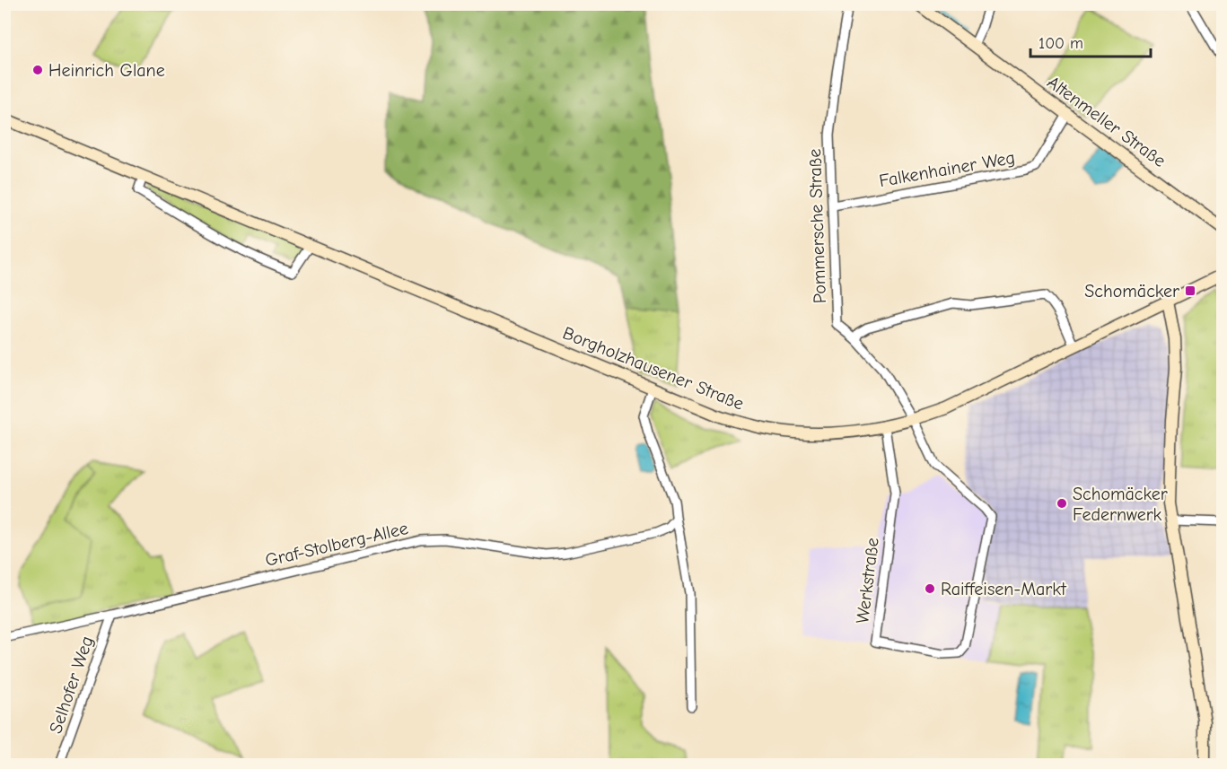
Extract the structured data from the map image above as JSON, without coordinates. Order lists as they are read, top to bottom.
{
  "streets": {
    "main road": ["Altenmeller Straße", "Borgholzhausener Straße"],
    "street": [
      "Falkenhainer Weg",
      "Pommersche Straße",
      "Graf-Stolberg-Allee",
      "Werkstraße",
      "Selhofer Weg"
    ]
  },
  "crossings": [
    ["Altenmeller Straße", "Falkenhainer Weg"],
    ["Falkenhainer Weg", "Pommersche Straße"],
    ["Pommersche Straße", "Borgholzhausener Straße"],
    ["Pommersche Straße", "Werkstraße"],
    ["Borgholzhausener Straße", "Werkstraße"],
    ["Graf-Stolberg-Allee", "Selhofer Weg"]
  ],
  "places": {
    "other": ["Heinrich Glane", "Schomäcker Federnwerk", "Raiffeisen-Markt"],
    "transit": ["Schomäcker"]
  },
  "scale_bar": "100 m"
}
